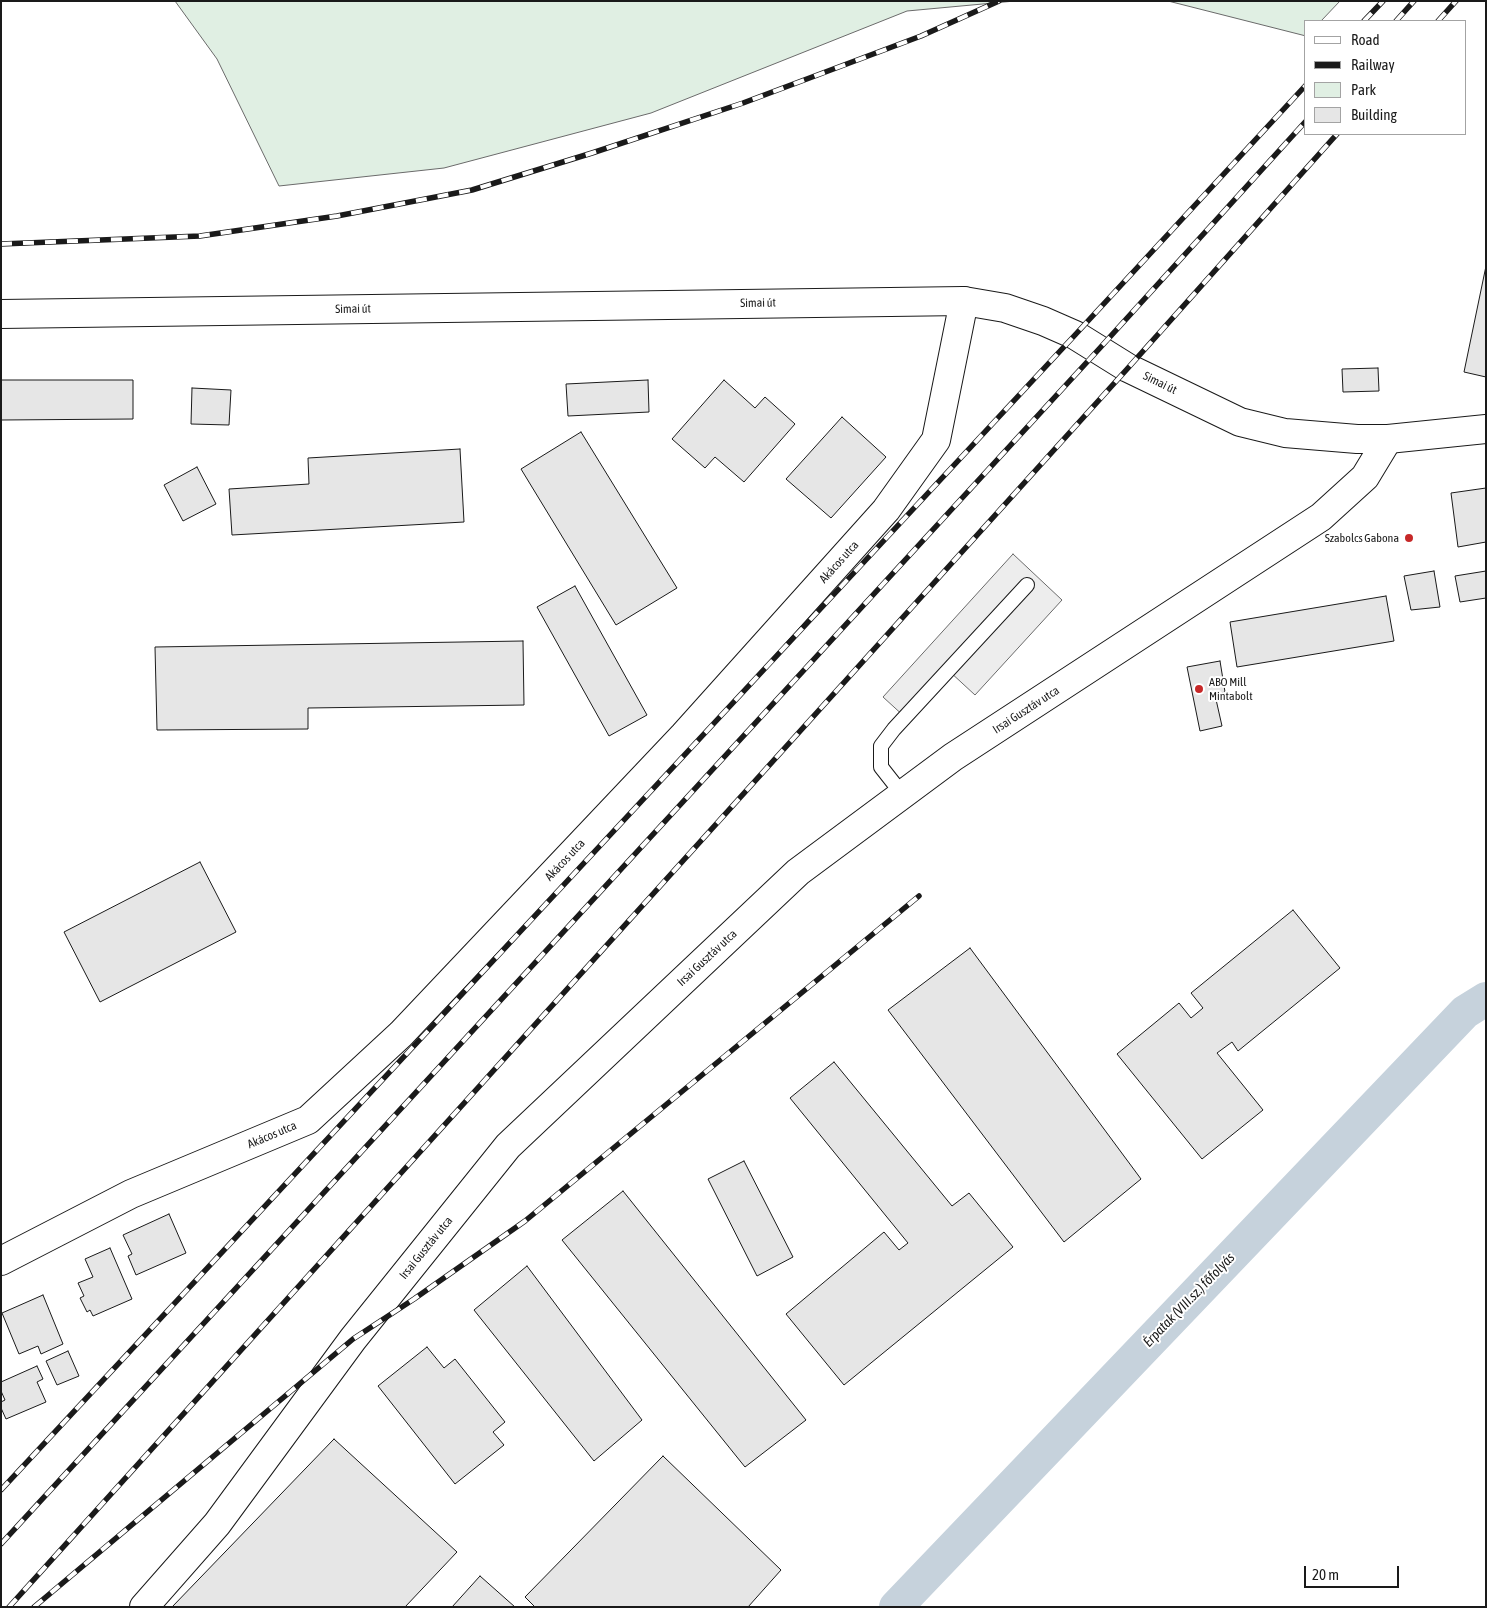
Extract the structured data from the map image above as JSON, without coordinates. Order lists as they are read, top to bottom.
{
  "streets": {
    "street": ["Simai út", "Akácos utca", "Irsai Gusztáv utca"]
  },
  "crossings": [
    ["Simai út", "Akácos utca"],
    ["Simai út", "Irsai Gusztáv utca"]
  ],
  "water": ["Érpatak (VIII.sz.) főfolyás"],
  "places": ["Szabolcs Gabona", "ABO Mill Mintabolt"],
  "legend": [
    "Road",
    "Railway",
    "Park",
    "Building"
  ],
  "scale_bar": "20 m"
}
